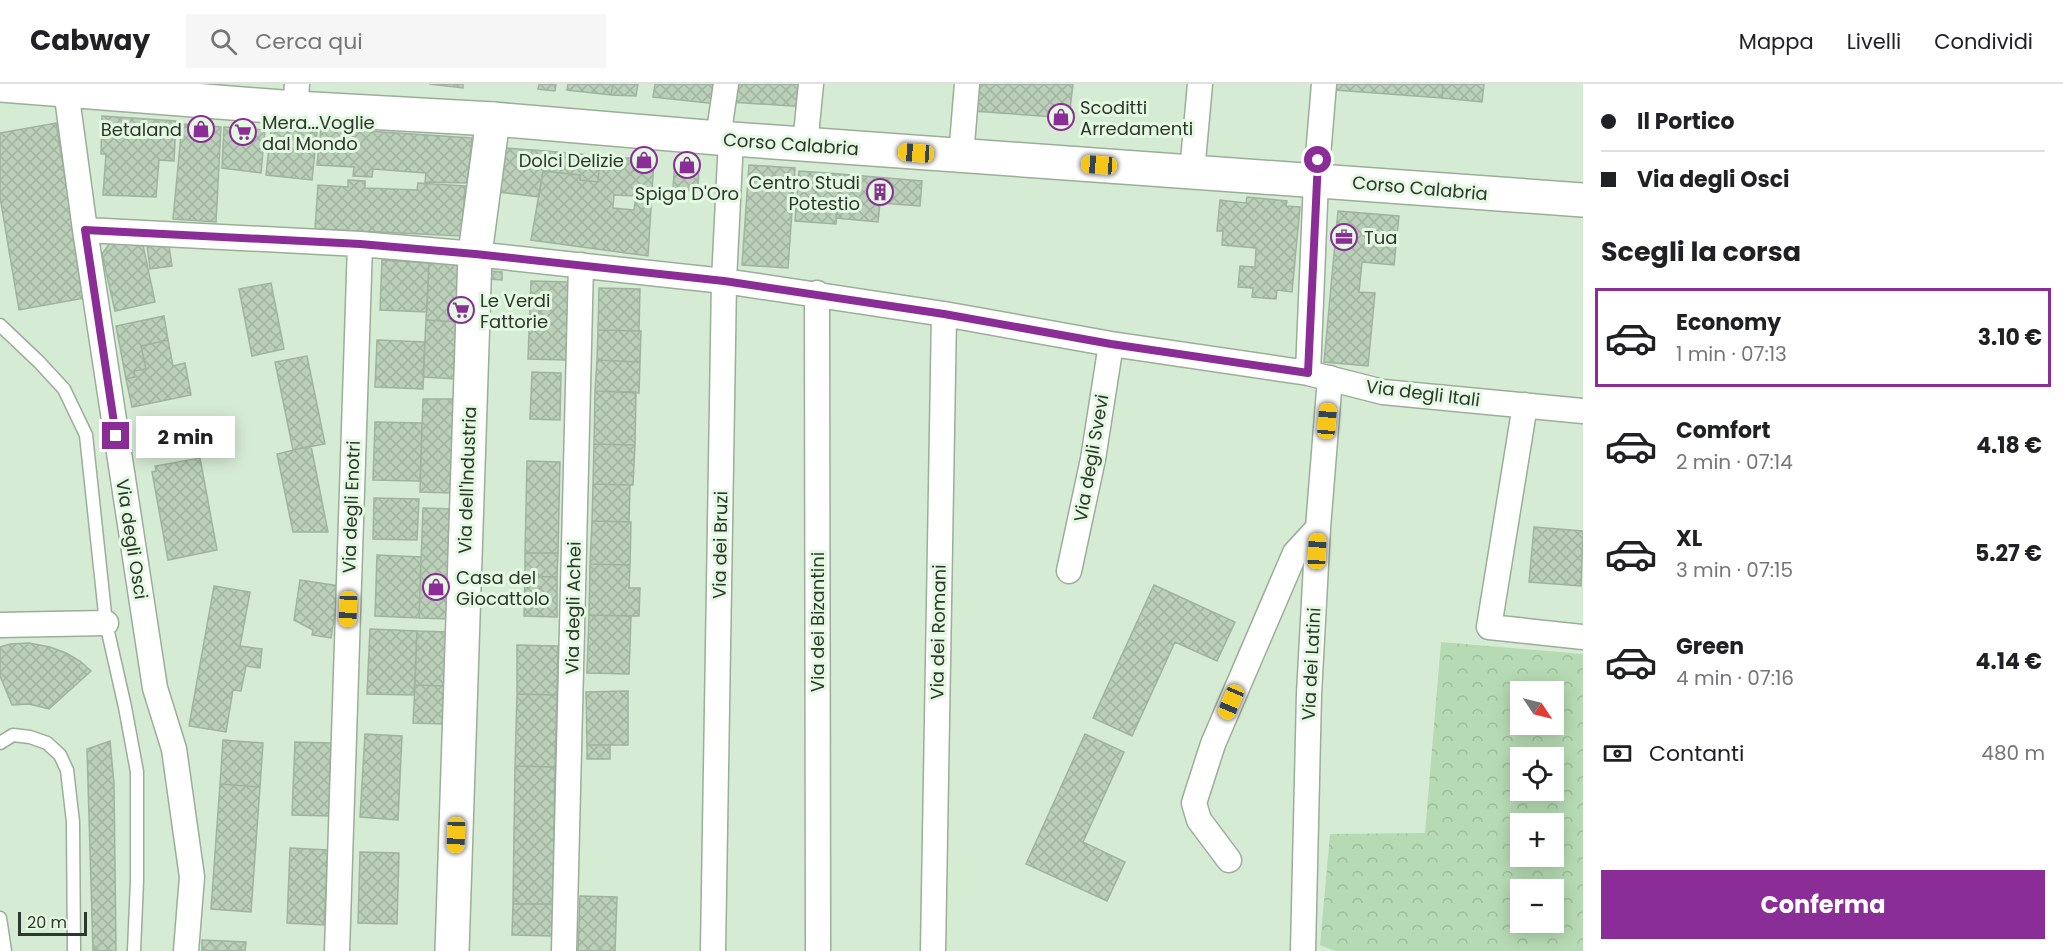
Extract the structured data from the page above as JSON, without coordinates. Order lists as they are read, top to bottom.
{
  "streets": {
    "main road": ["Corso Calabria", "Via dell'Industria"],
    "street": [
      "Via degli Itali",
      "Via degli Svevi",
      "Via degli Enotri",
      "Via degli Osci",
      "Via dei Bruzi",
      "Via degli Achei",
      "Via dei Bizantini",
      "Via dei Romani",
      "Via dei Latini"
    ]
  },
  "crossings": [
    ["Corso Calabria", "Via dell'Industria"],
    ["Corso Calabria", "Via degli Osci"],
    ["Corso Calabria", "Via dei Bruzi"],
    ["Corso Calabria", "Via dei Latini"],
    ["Via degli Itali", "Via degli Svevi"],
    ["Via degli Itali", "Via dell'Industria"],
    ["Via degli Itali", "Via degli Enotri"],
    ["Via degli Itali", "Via degli Osci"],
    ["Via degli Itali", "Via dei Bruzi"],
    ["Via degli Itali", "Via degli Achei"],
    ["Via degli Itali", "Via dei Bizantini"],
    ["Via degli Itali", "Via dei Romani"],
    ["Via degli Itali", "Via dei Latini"]
  ],
  "places": {
    "shop": [
      "Scoditti Arredamenti",
      "Betaland",
      "Dolci Delizie",
      "Spiga D'Oro",
      "Casa del Giocattolo"
    ],
    "supermarket": ["Mera...Voglie dal Mondo", "Le Verdi Fattorie"],
    "building": ["Centro Studi Potestio"],
    "office": ["Tua"]
  },
  "scale_bar": "20 m",
  "north": "bottom right",
  "page": {
    "header": "Cabway",
    "search": "Cerca qui",
    "nav": ["Mappa", "Livelli", "Condividi"],
    "banner": ["Il Portico", "Via degli Osci"],
    "heading": "Scegli la corsa",
    "list": [
      {
        "name": "Economy",
        "note": "1 min · 07:13",
        "value": "3.10 €"
      },
      {
        "name": "Comfort",
        "note": "2 min · 07:14",
        "value": "4.18 €"
      },
      {
        "name": "XL",
        "note": "3 min · 07:15",
        "value": "5.27 €"
      },
      {
        "name": "Green",
        "note": "4 min · 07:16",
        "value": "4.14 €"
      }
    ],
    "bubble": "2 min",
    "map_buttons": ["+", "−"],
    "pay": ["Contanti", "480 m"],
    "buttons": "Conferma",
    "scale": "20 m"
  }
}
